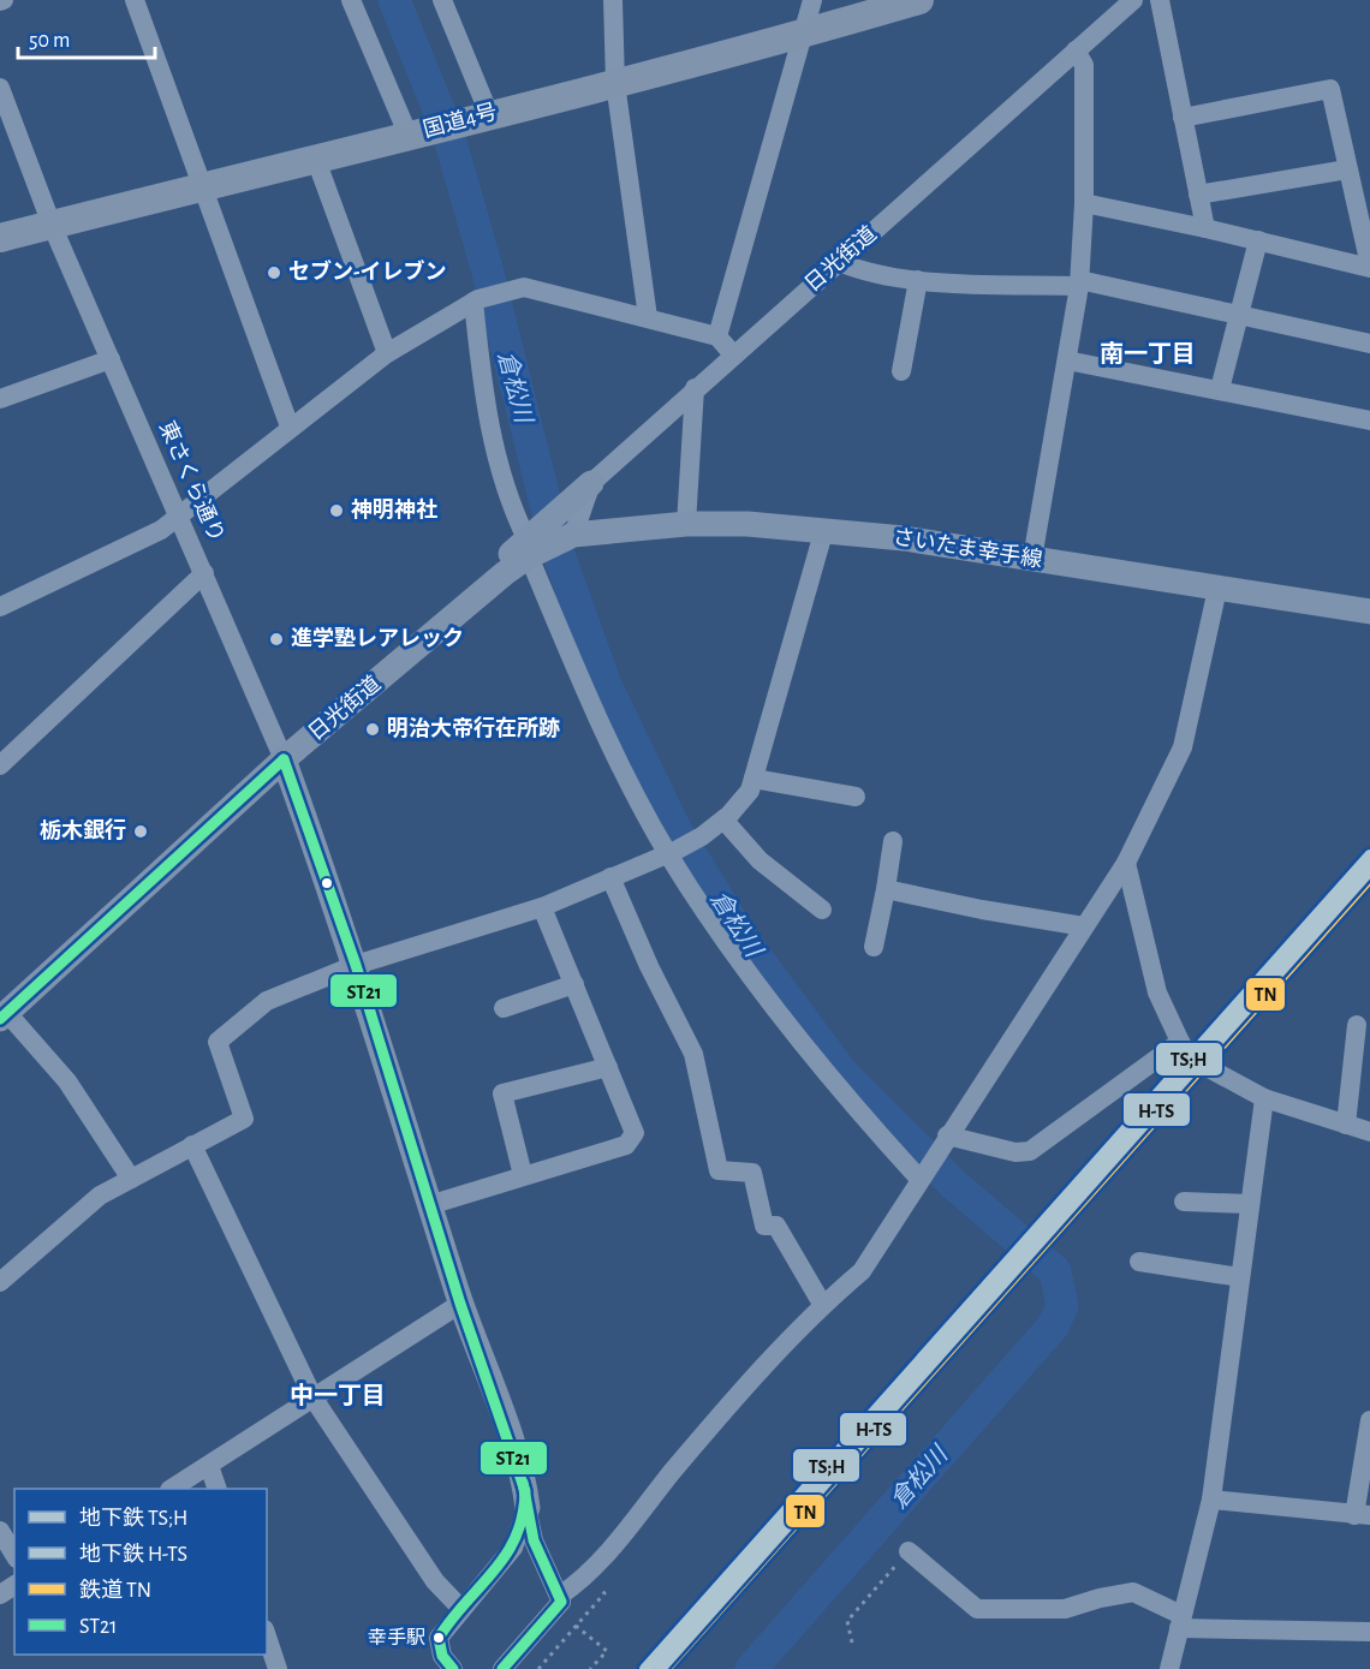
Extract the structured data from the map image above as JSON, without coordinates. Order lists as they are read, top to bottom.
{
  "streets": {
    "highway": ["国道4号"],
    "main road": ["日光街道", "さいたま幸手線"],
    "street": ["東さくら通り"]
  },
  "crossings": [
    ["国道4号", "東さくら通り"],
    ["日光街道", "東さくら通り"],
    ["日光街道", "さいたま幸手線"]
  ],
  "districts": ["南一丁目", "中一丁目"],
  "water": ["倉松川"],
  "places": [
    "セブン-イレブン",
    "神明神社",
    "進学塾レアレック",
    "明治大帝行在所跡",
    "栃木銀行",
    "幸手駅"
  ],
  "lines": [
    "transit line ST21",
    "metro line TS;H",
    "metro line H-TS",
    "rail line TN"
  ],
  "legend": [
    "地下鉄 TS;H",
    "地下鉄 H-TS",
    "鉄道 TN",
    "ST21"
  ],
  "scale_bar": "50 m"
}
